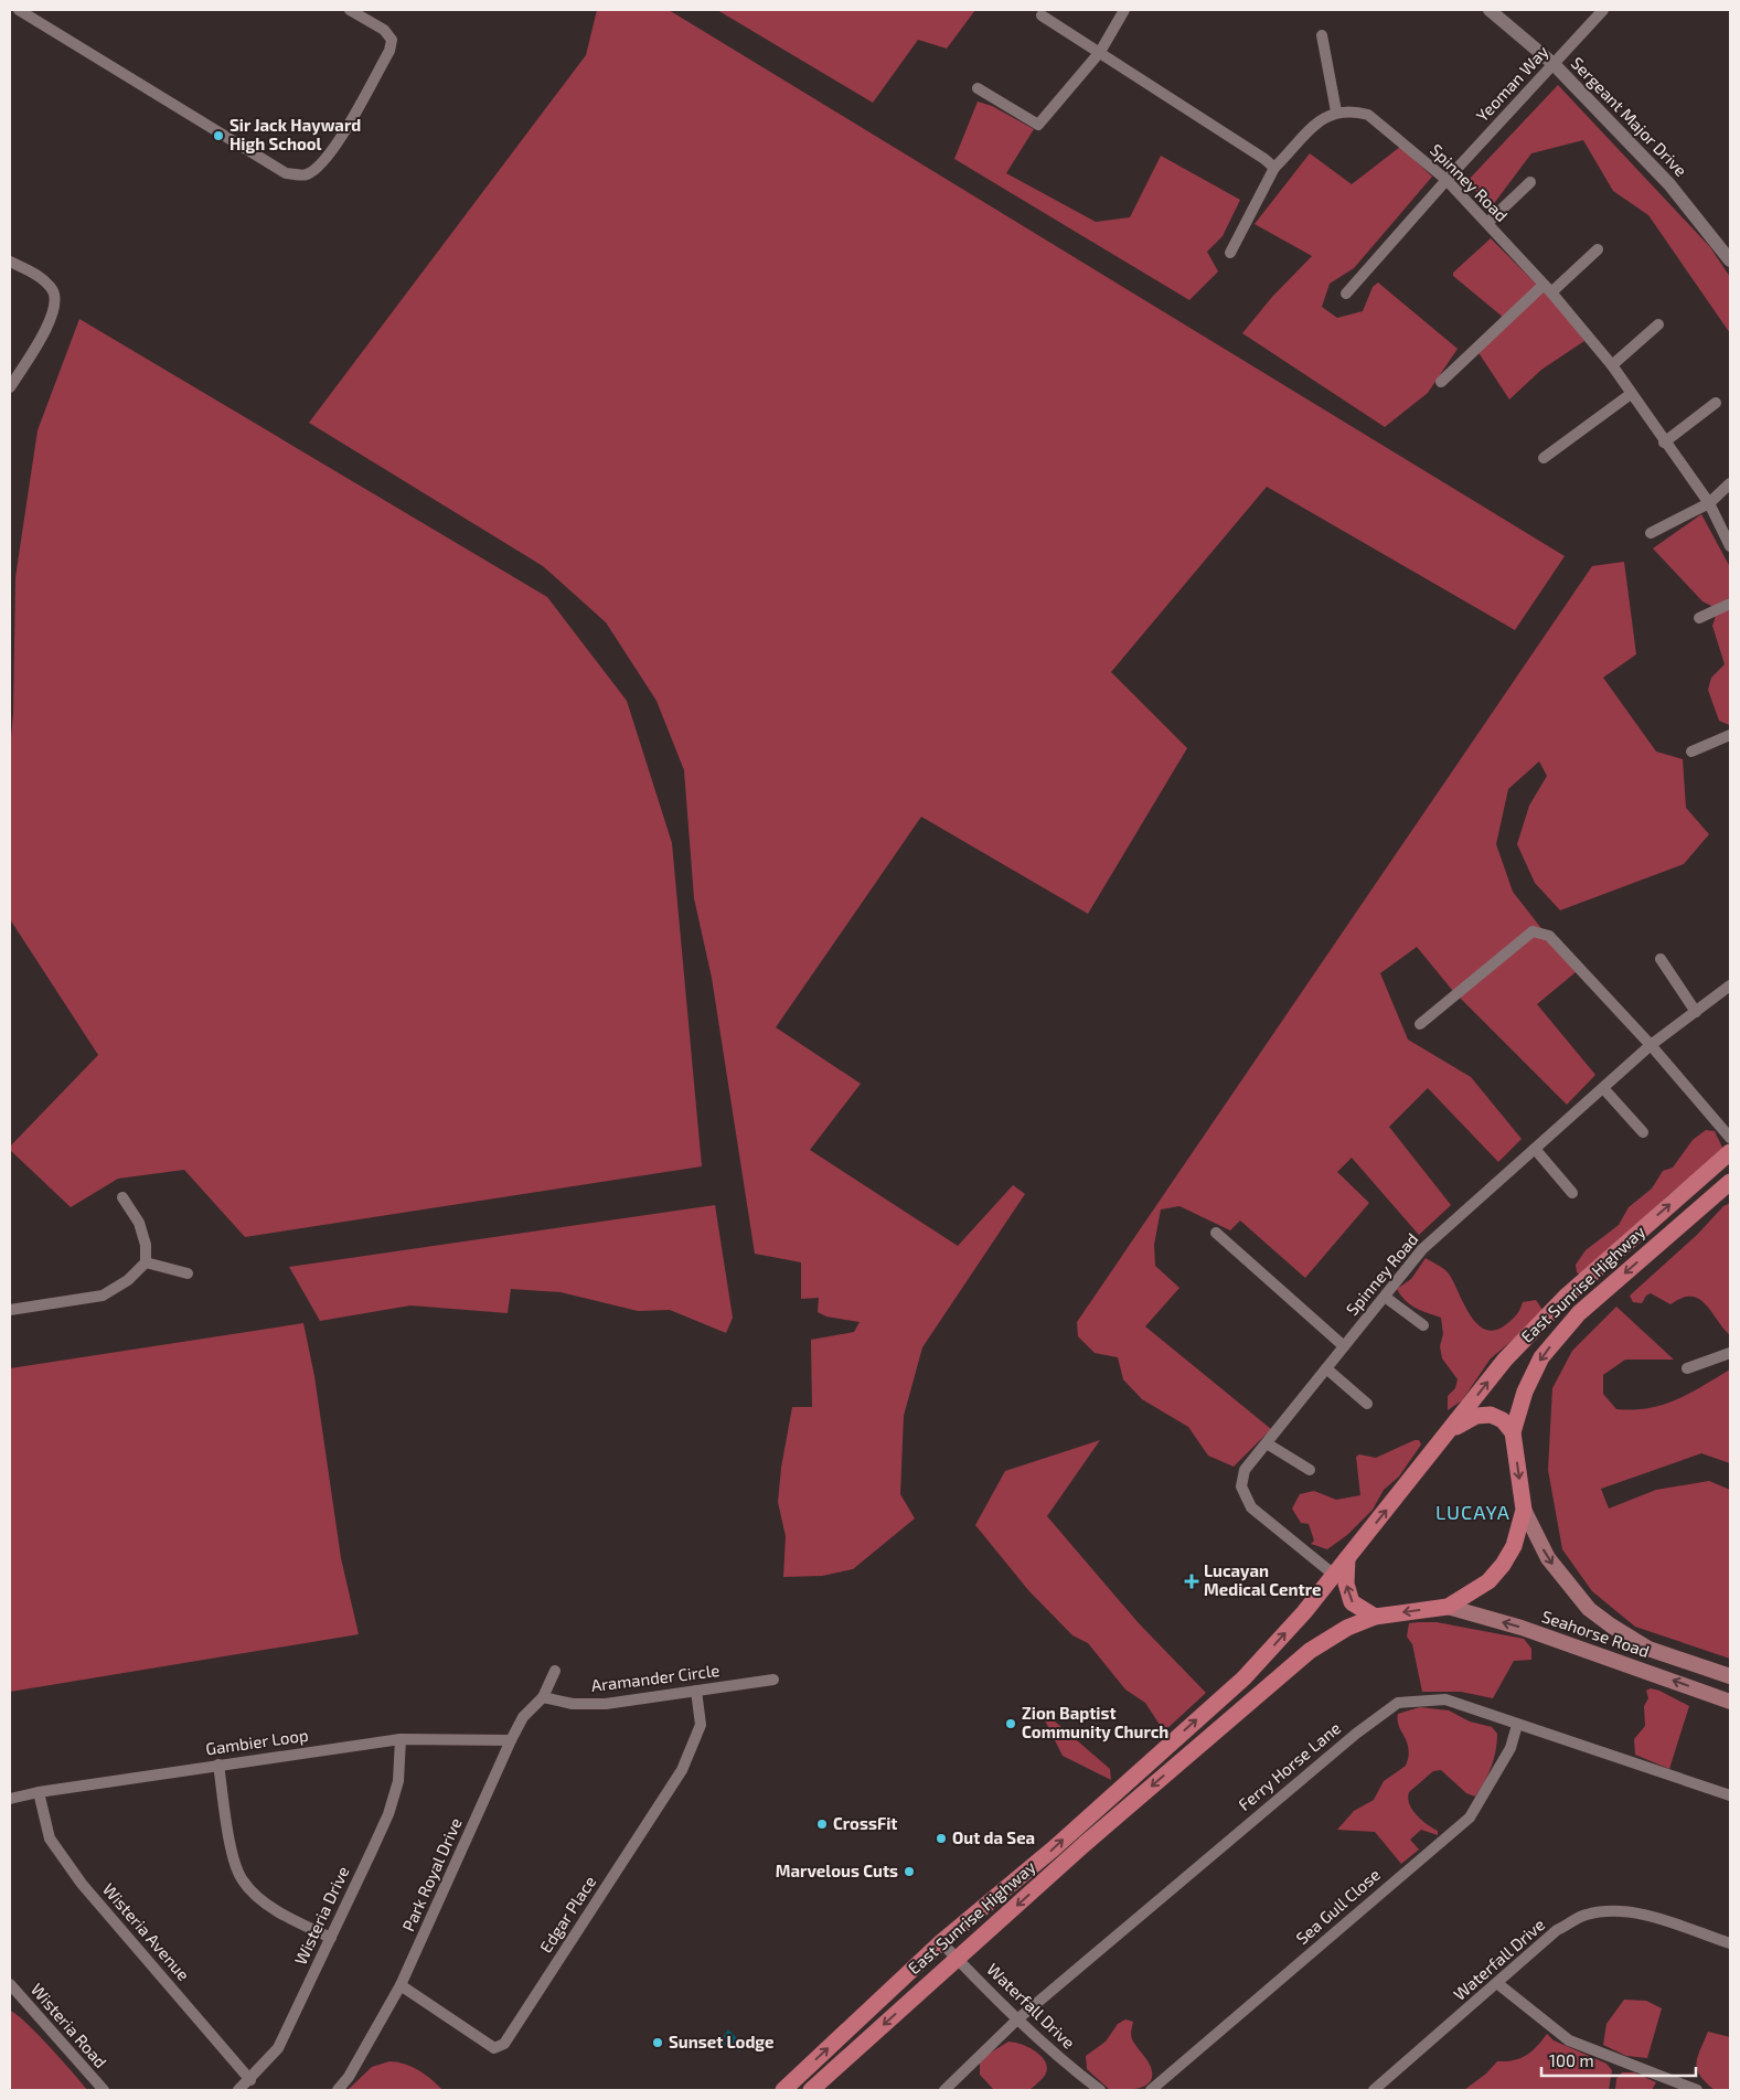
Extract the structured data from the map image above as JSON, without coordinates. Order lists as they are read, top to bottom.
{
  "streets": {
    "main road": ["East Sunrise Highway", "Seahorse Road"],
    "street": [
      "Yeoman Way",
      "Sergeant Major Drive",
      "Spinney Road",
      "Aramander Circle",
      "Gambier Loop",
      "Ferry Horse Lane",
      "Park Royal Drive",
      "Sea Gull Close",
      "Edgar Place",
      "Wisteria Drive",
      "Wisteria Avenue",
      "Waterfall Drive",
      "Wisteria Road"
    ]
  },
  "crossings": [
    ["Yeoman Way", "Sergeant Major Drive"],
    ["Yeoman Way", "Spinney Road"],
    ["Spinney Road", "East Sunrise Highway"],
    ["East Sunrise Highway", "Seahorse Road"],
    ["East Sunrise Highway", "Waterfall Drive"],
    ["Aramander Circle", "Park Royal Drive"],
    ["Aramander Circle", "Edgar Place"],
    ["Gambier Loop", "Park Royal Drive"],
    ["Gambier Loop", "Wisteria Drive"],
    ["Gambier Loop", "Wisteria Avenue"],
    ["Ferry Horse Lane", "Sea Gull Close"],
    ["Ferry Horse Lane", "Waterfall Drive"],
    ["Park Royal Drive", "Edgar Place"],
    ["Wisteria Drive", "Wisteria Avenue"]
  ],
  "districts": ["LUCAYA"],
  "places": {
    "other": [
      "Sir Jack Hayward High School",
      "Zion Baptist Community Church",
      "CrossFit",
      "Out da Sea",
      "Marvelous Cuts",
      "Sunset Lodge"
    ],
    "health": ["Lucayan Medical Centre"]
  },
  "scale_bar": "100 m"
}
